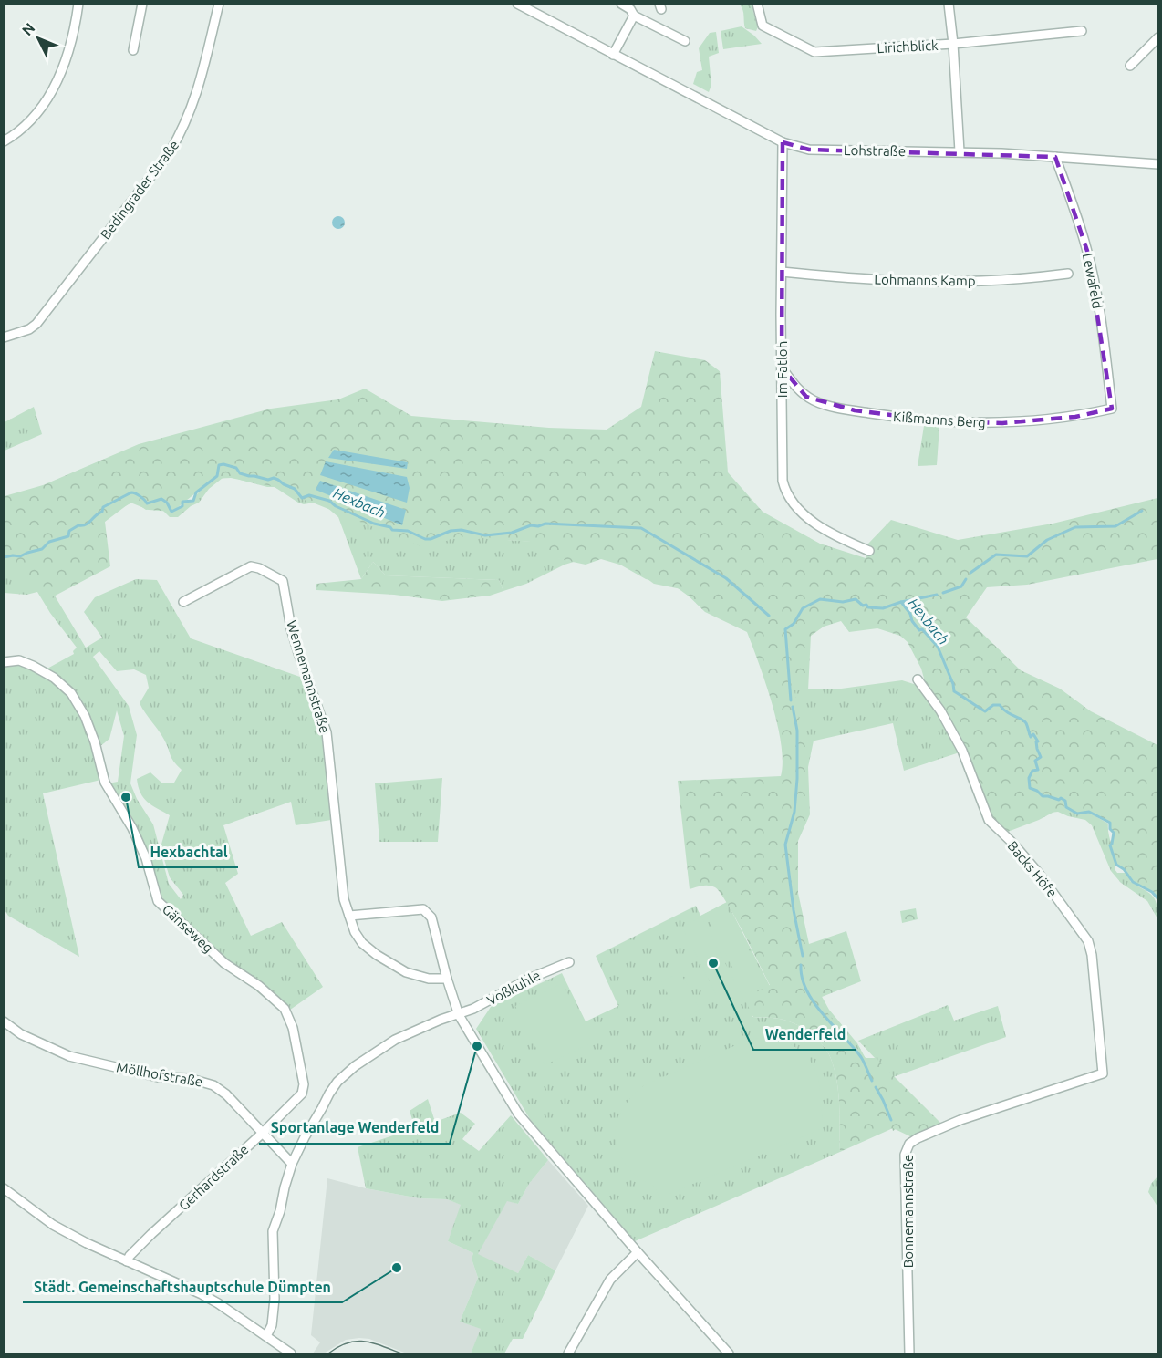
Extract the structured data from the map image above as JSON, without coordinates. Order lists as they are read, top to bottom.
{
  "streets": {
    "street": [
      "Lirichblick",
      "Lohstraße",
      "Bedingrader Straße",
      "Lohmanns Kamp",
      "Lewafeld",
      "Im Fatloh",
      "Kißmanns Berg",
      "Wennemannstraße",
      "Backs Höfe",
      "Gänseweg",
      "Voßkuhle",
      "Möllhofstraße",
      "Gerhardstraße",
      "Bonnemannstraße"
    ]
  },
  "crossings": [
    ["Lohstraße", "Lewafeld"],
    ["Lohstraße", "Im Fatloh"],
    ["Lohmanns Kamp", "Im Fatloh"],
    ["Lewafeld", "Kißmanns Berg"],
    ["Im Fatloh", "Kißmanns Berg"],
    ["Backs Höfe", "Bonnemannstraße"],
    ["Gänseweg", "Gerhardstraße"],
    ["Voßkuhle", "Möllhofstraße"],
    ["Möllhofstraße", "Gerhardstraße"]
  ],
  "water": ["Hexbach"],
  "places": [
    "Hexbachtal",
    "Wenderfeld",
    "Sportanlage Wenderfeld",
    "Städt. Gemeinschaftshauptschule Dümpten"
  ],
  "north": "top left"
}
